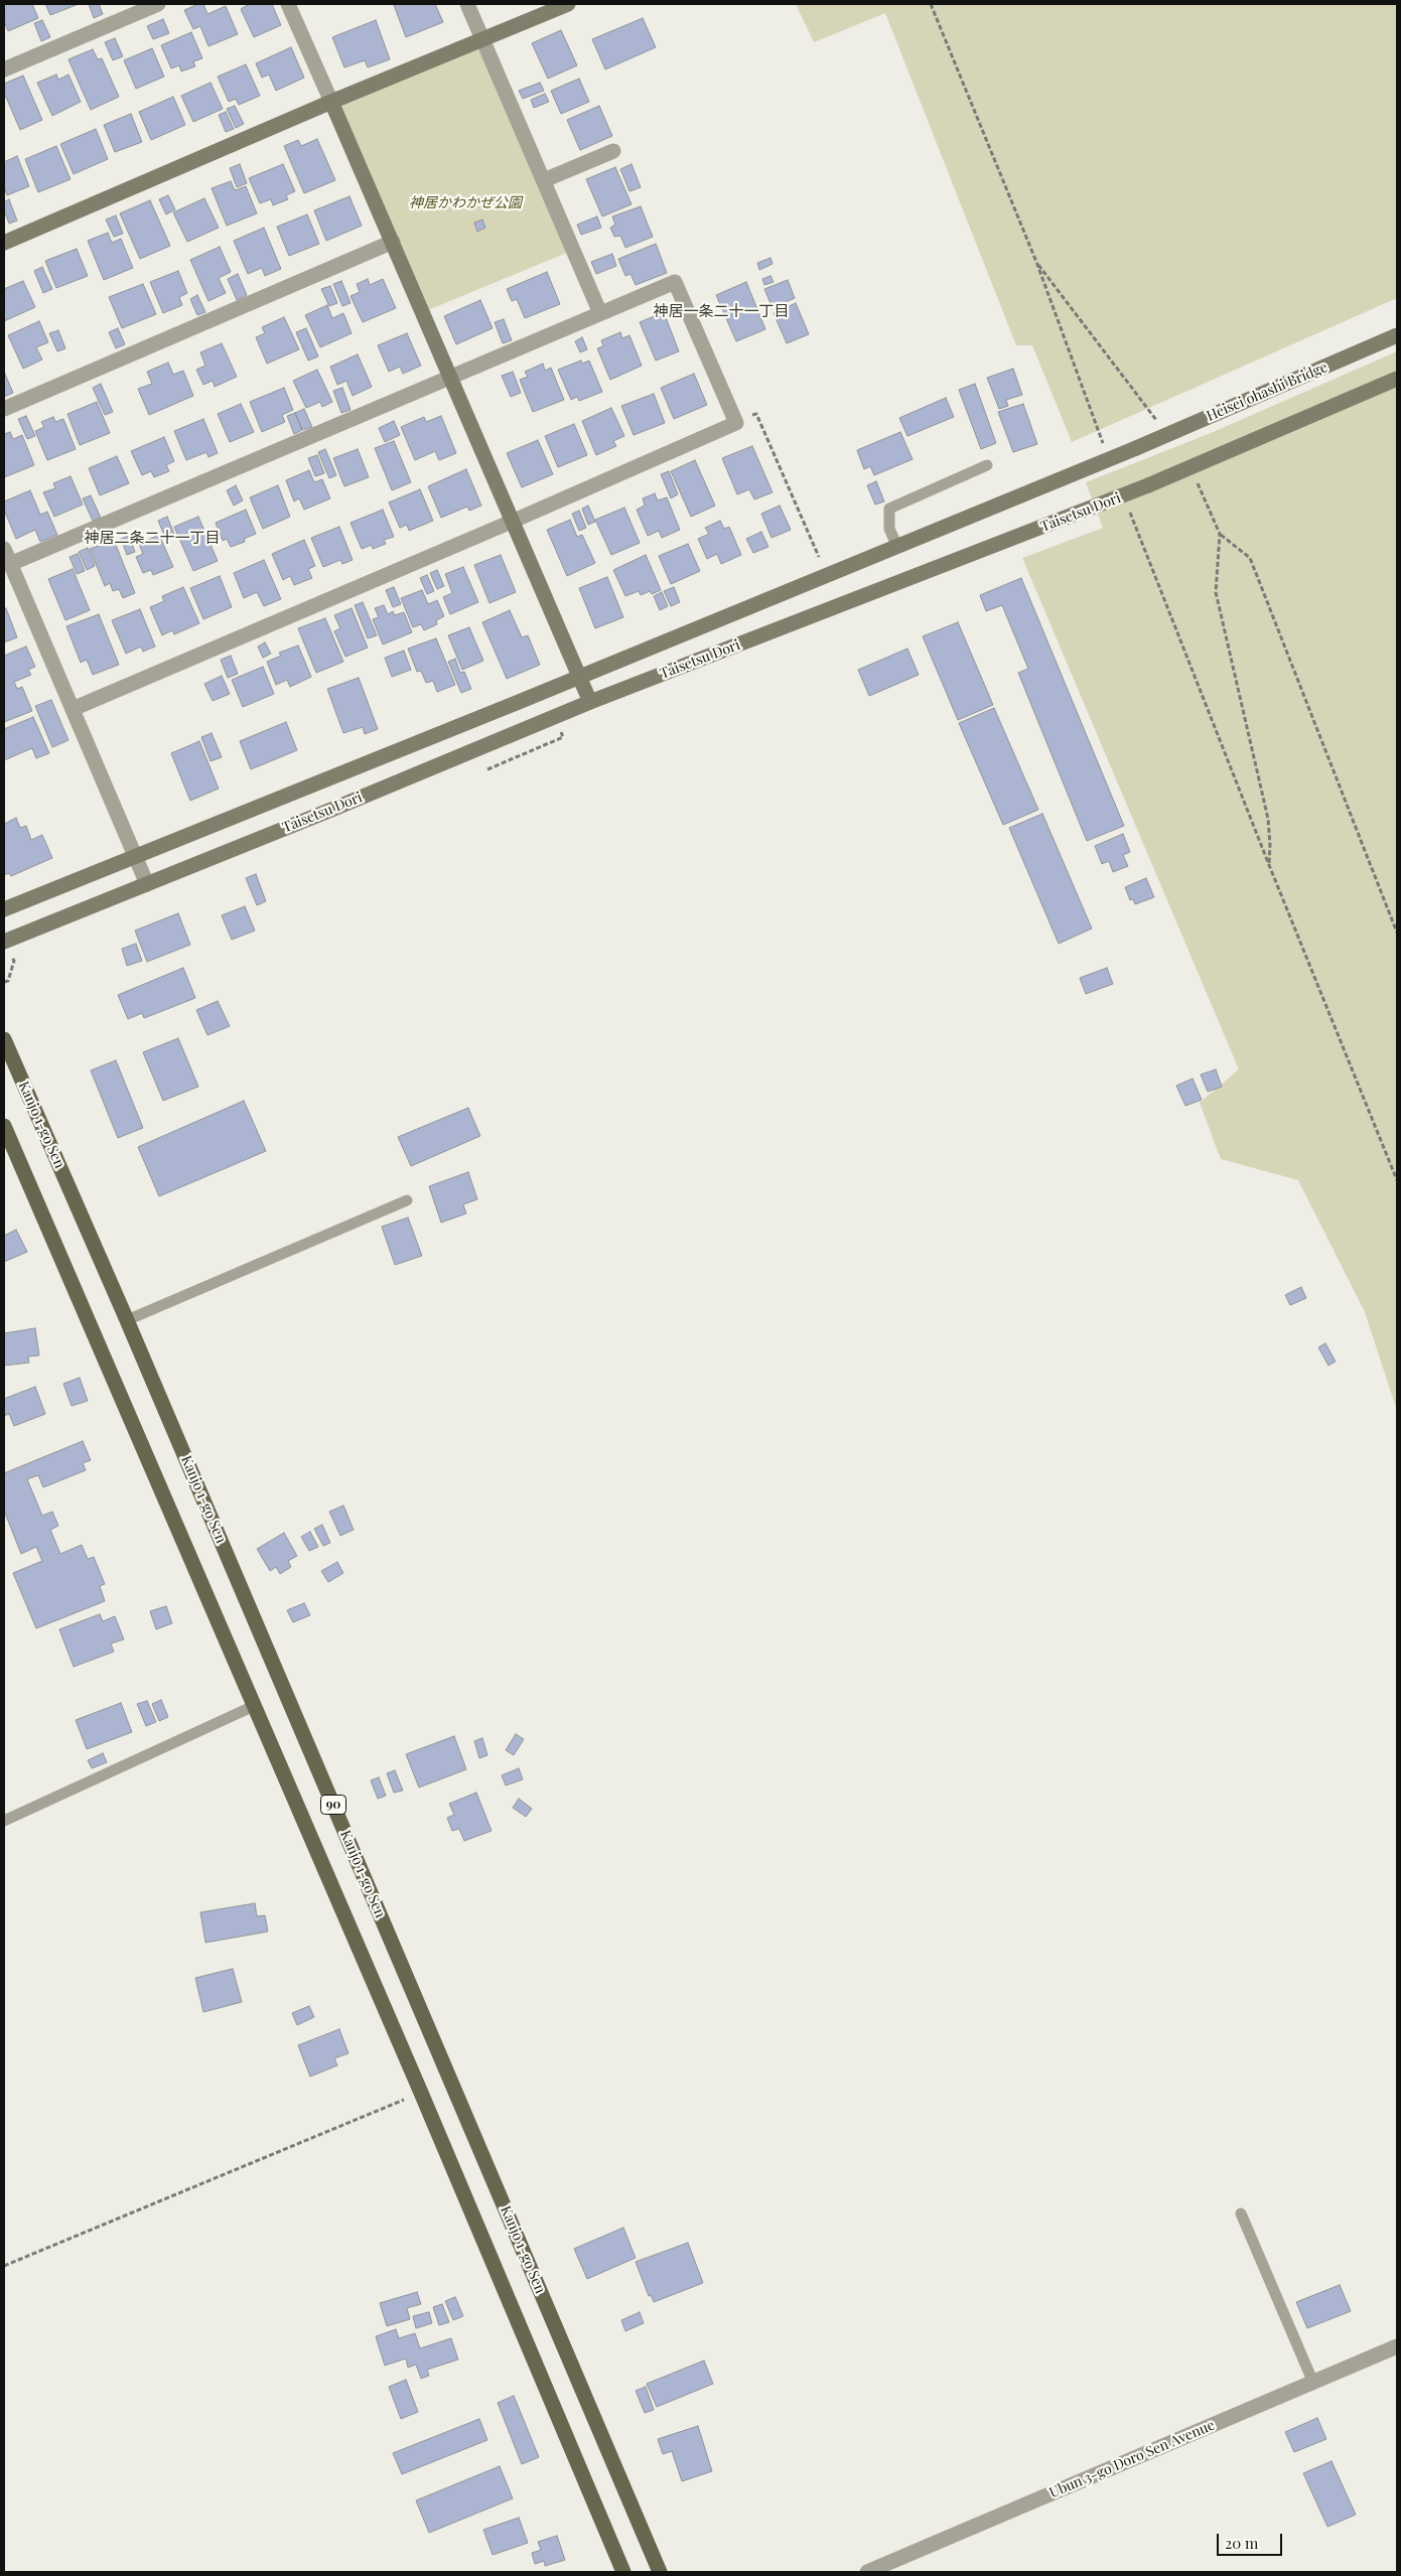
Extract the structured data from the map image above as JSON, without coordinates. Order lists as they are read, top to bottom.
{
  "streets": {
    "main road": ["Kanjo 1-go Sen", "90"],
    "street": ["Heisei ohashi Bridge", "Taisetsu Dori", "Ubun 3-go Doro Sen Avenue"]
  },
  "crossings": [
    ["Heisei ohashi Bridge", "Taisetsu Dori"]
  ],
  "districts": ["神居一条二十一丁目", "神居二条二十一丁目"],
  "parks": ["神居かわかぜ公園"],
  "scale_bar": "20 m"
}
